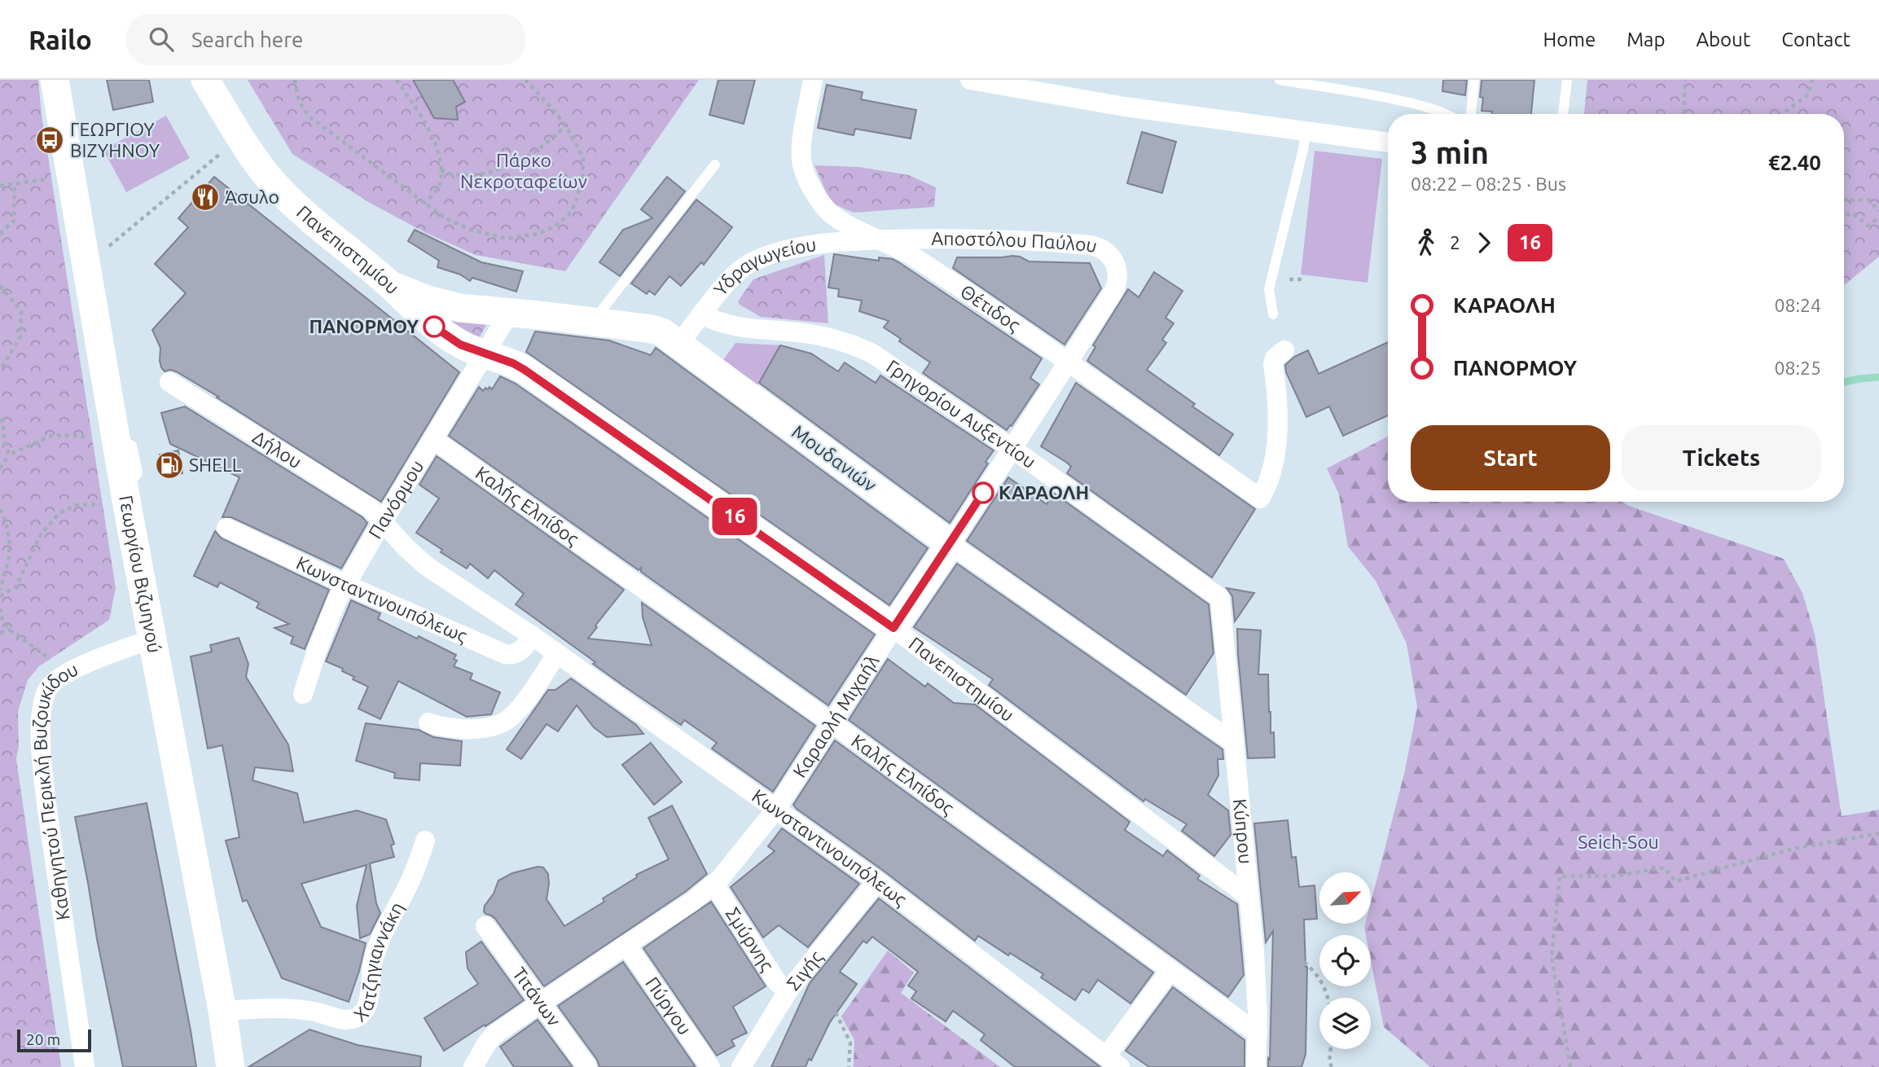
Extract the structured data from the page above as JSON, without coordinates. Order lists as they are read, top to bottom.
{
  "streets": {
    "street": [
      "Αποστόλου Παύλου",
      "Πανεπιστημίου",
      "Υδραγωγείου",
      "Θέτιδος",
      "Γρηγορίου Αυξεντίου",
      "Δήλου",
      "Μουδανιών",
      "Πανόρμου",
      "Καλής Ελπίδος",
      "Γεωργίου Βιζυηνού",
      "Κωνσταντινουπόλεως",
      "Καραολή Μιχαήλ",
      "Καθηγητού Περικλή Βυζουκίδου",
      "Κύπρου",
      "Σμύρνης",
      "Χατζηγιαννάκη",
      "Σιγής",
      "Τιτάνων",
      "Πύργου"
    ]
  },
  "crossings": [
    ["Αποστόλου Παύλου", "Υδραγωγείου"],
    ["Αποστόλου Παύλου", "Θέτιδος"],
    ["Αποστόλου Παύλου", "Καραολή Μιχαήλ"],
    ["Πανεπιστημίου", "Μουδανιών"],
    ["Πανεπιστημίου", "Πανόρμου"],
    ["Πανεπιστημίου", "Καραολή Μιχαήλ"],
    ["Πανεπιστημίου", "Κύπρου"],
    ["Υδραγωγείου", "Θέτιδος"],
    ["Υδραγωγείου", "Γρηγορίου Αυξεντίου"],
    ["Υδραγωγείου", "Μουδανιών"],
    ["Θέτιδος", "Καραολή Μιχαήλ"],
    ["Γρηγορίου Αυξεντίου", "Καραολή Μιχαήλ"],
    ["Γρηγορίου Αυξεντίου", "Κύπρου"],
    ["Δήλου", "Πανόρμου"],
    ["Δήλου", "Κωνσταντινουπόλεως"],
    ["Μουδανιών", "Πανόρμου"],
    ["Μουδανιών", "Καραολή Μιχαήλ"],
    ["Μουδανιών", "Κύπρου"],
    ["Πανόρμου", "Καλής Ελπίδος"],
    ["Πανόρμου", "Κωνσταντινουπόλεως"],
    ["Καλής Ελπίδος", "Καραολή Μιχαήλ"],
    ["Καλής Ελπίδος", "Κύπρου"],
    ["Γεωργίου Βιζυηνού", "Καθηγητού Περικλή Βυζουκίδου"],
    ["Γεωργίου Βιζυηνού", "Χατζηγιαννάκη"],
    ["Κωνσταντινουπόλεως", "Καραολή Μιχαήλ"],
    ["Κωνσταντινουπόλεως", "Σιγής"],
    ["Καραολή Μιχαήλ", "Σμύρνης"],
    ["Καραολή Μιχαήλ", "Τιτάνων"],
    ["Καραολή Μιχαήλ", "Πύργου"],
    ["Σμύρνης", "Σιγής"]
  ],
  "parks": ["Πάρκο Νεκροταφείων", "Seich-Sou"],
  "places": {
    "bus stop": ["ΓΕΩΡΓΙΟΥ ΒΙΖΥΗΝΟΥ"],
    "restaurant": ["Άσυλο"],
    "other": ["ΠΑΝΟΡΜΟΥ", "ΚΑΡΑΟΛΗ"],
    "fuel station": ["SHELL"]
  },
  "lines": ["bus line 16"],
  "scale_bar": "20 m",
  "north": "top right",
  "page": {
    "header": "Railo",
    "search": "Search here",
    "nav": [
      "Home",
      "Map",
      "About",
      "Contact"
    ],
    "on_map": "16",
    "heading": ["3 min", "08:22 – 08:25 · Bus", "€2.40"],
    "legs": ["2", "16"],
    "list": [
      {
        "name": "ΚΑΡΑΟΛΗ",
        "value": "08:24"
      },
      {
        "name": "ΠΑΝΟΡΜΟΥ",
        "value": "08:25"
      }
    ],
    "buttons": ["Start", "Tickets"],
    "scale": "20 m"
  }
}
